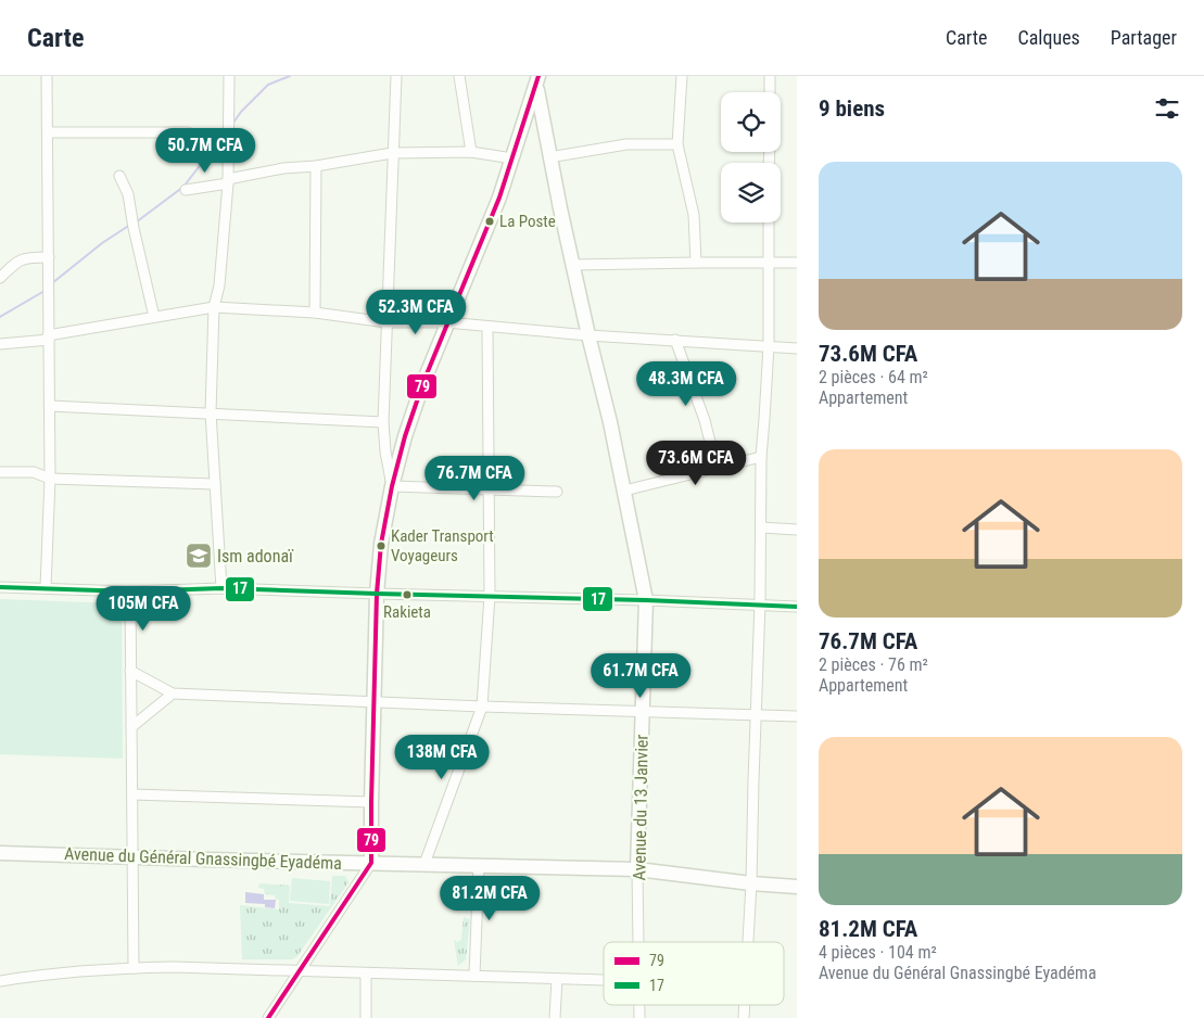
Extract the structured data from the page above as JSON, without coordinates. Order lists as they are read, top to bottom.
{
  "streets": {
    "main road": ["Avenue du 13 Janvier", "Avenue du Général Gnassingbé Eyadéma"]
  },
  "crossings": [
    ["Avenue du 13 Janvier", "Avenue du Général Gnassingbé Eyadéma"]
  ],
  "places": {
    "other": ["La Poste", "Kader Transport Voyageurs", "Rakieta"],
    "school or university": ["Ism adonaï"]
  },
  "lines": ["transit line 79", "transit line 17"],
  "legend": ["79", "17"],
  "page": {
    "header": "Carte",
    "nav": ["Carte", "Calques", "Partager"],
    "heading": "9 biens",
    "price": [
      "50.7M CFA",
      "52.3M CFA",
      "48.3M CFA",
      "73.6M CFA",
      "76.7M CFA",
      "105M CFA",
      "61.7M CFA",
      "138M CFA",
      "81.2M CFA"
    ],
    "list": [
      {
        "name": "73.6M CFA",
        "note": "2 pièces · 64 m² · Appartement"
      },
      {
        "name": "76.7M CFA",
        "note": "2 pièces · 76 m² · Appartement"
      },
      {
        "name": "81.2M CFA",
        "note": "4 pièces · 104 m² · Avenue du Général Gnassingbé Eyadéma"
      }
    ]
  }
}
